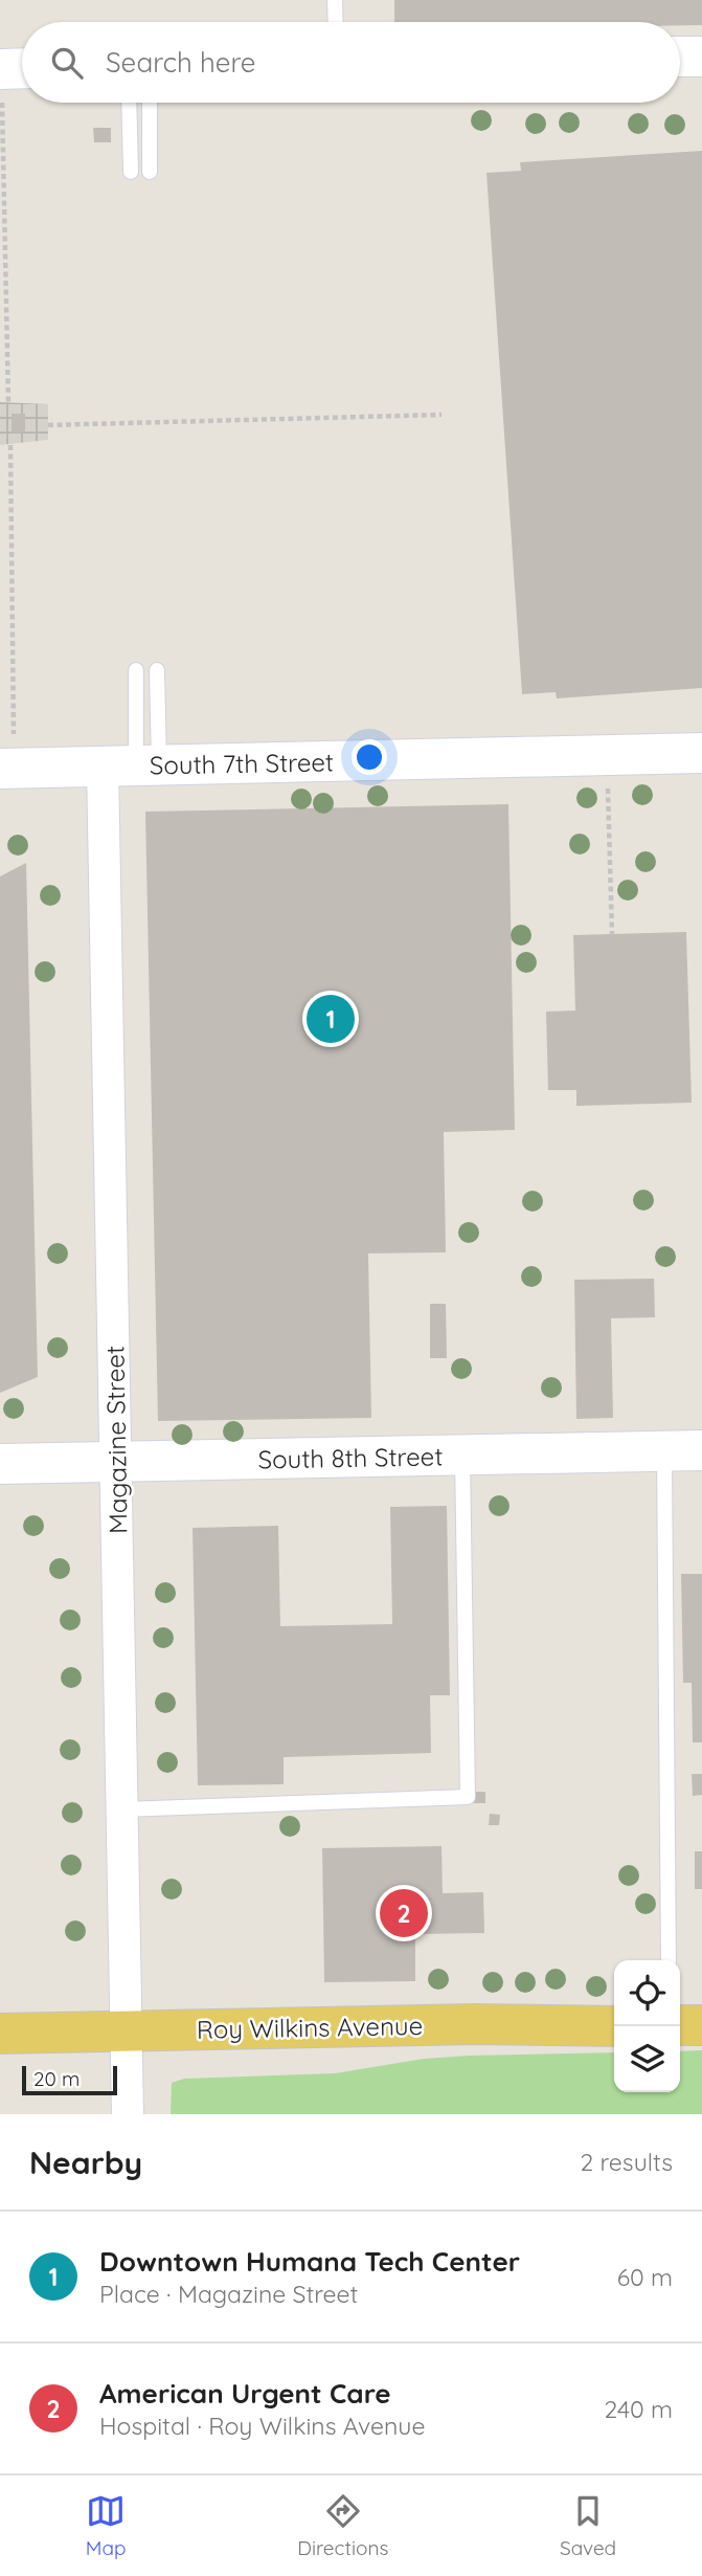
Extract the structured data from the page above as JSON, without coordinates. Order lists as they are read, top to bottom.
{
  "streets": {
    "main road": ["Roy Wilkins Avenue"],
    "street": ["South 7th Street", "Magazine Street", "South 8th Street"]
  },
  "crossings": [
    ["South 7th Street", "Magazine Street"],
    ["Magazine Street", "South 8th Street"],
    ["Magazine Street", "Roy Wilkins Avenue"]
  ],
  "scale_bar": "20 m",
  "page": {
    "search": "Search here",
    "pins": ["1", "2"],
    "scale": "20 m",
    "heading": ["Nearby", "2 results"],
    "list": [
      {
        "mark": "1",
        "name": "Downtown Humana Tech Center",
        "note": "Place · Magazine Street",
        "value": "60 m"
      },
      {
        "mark": "2",
        "name": "American Urgent Care",
        "note": "Hospital · Roy Wilkins Avenue",
        "value": "240 m"
      }
    ],
    "nav": ["Map", "Directions", "Saved"]
  }
}
